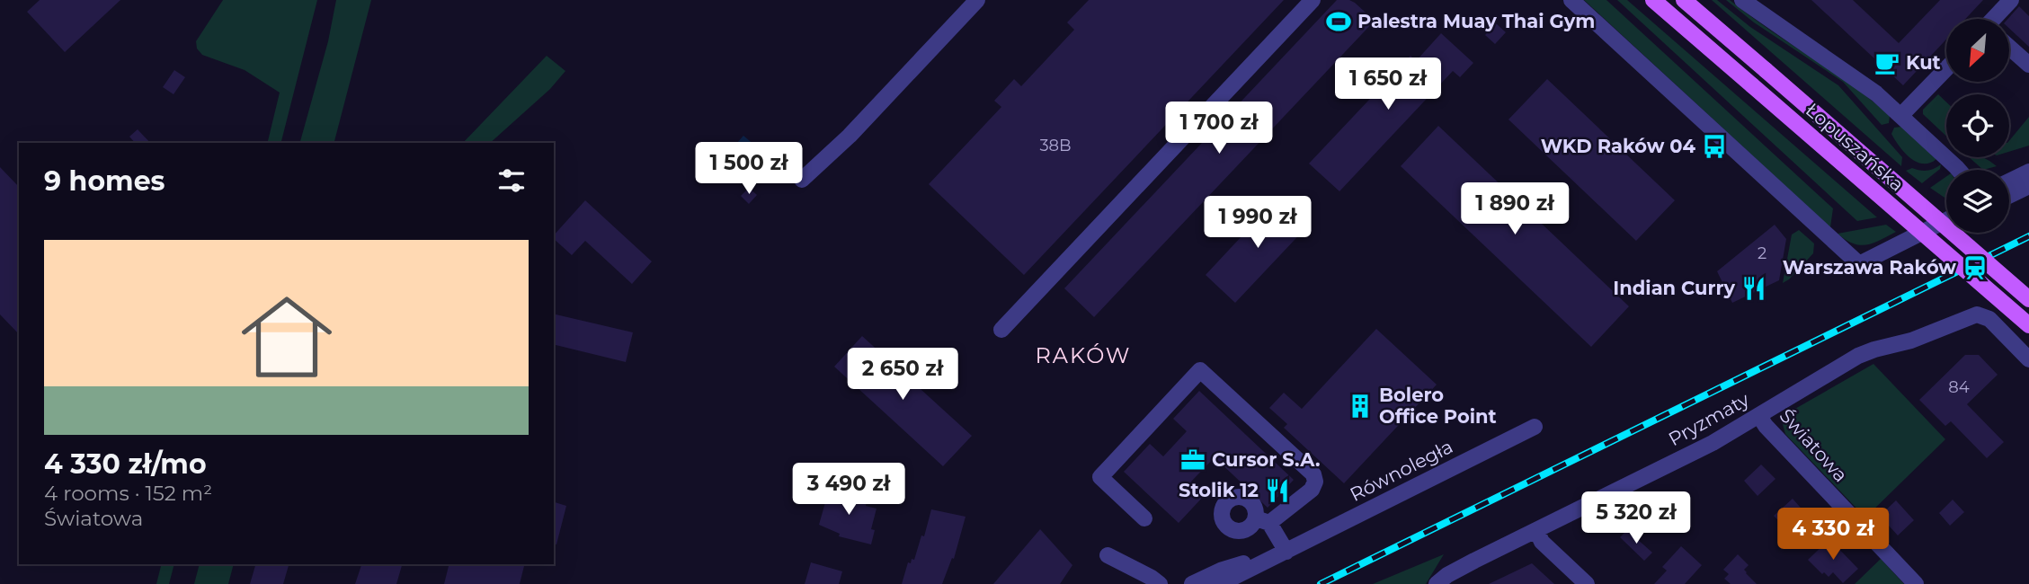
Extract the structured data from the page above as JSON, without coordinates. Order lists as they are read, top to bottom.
{
  "streets": {
    "main road": ["Łopuszańska"],
    "street": ["Pryzmaty", "Światowa", "Równoległa"]
  },
  "crossings": [
    ["Pryzmaty", "Światowa"]
  ],
  "districts": ["RAKÓW"],
  "places": {
    "sports": ["Palestra Muay Thai Gym"],
    "cafe": ["Kut"],
    "bus stop": ["WKD Raków 04"],
    "station": ["Warszawa Raków"],
    "restaurant": ["Indian Curry", "Stolik 12"],
    "building": ["Bolero Office Point"],
    "office": ["Cursor S.A."]
  },
  "house_numbers": ["38B", "2", "84"],
  "north": "bottom left",
  "page": {
    "price": [
      "1 650 zł",
      "1 700 zł",
      "1 500 zł",
      "1 890 zł",
      "1 990 zł",
      "2 650 zł",
      "3 490 zł",
      "5 320 zł",
      "4 330 zł"
    ],
    "heading": "9 homes",
    "list": [
      {
        "name": "4 330 zł/mo",
        "note": "4 rooms · 152 m² · Światowa"
      }
    ]
  }
}
